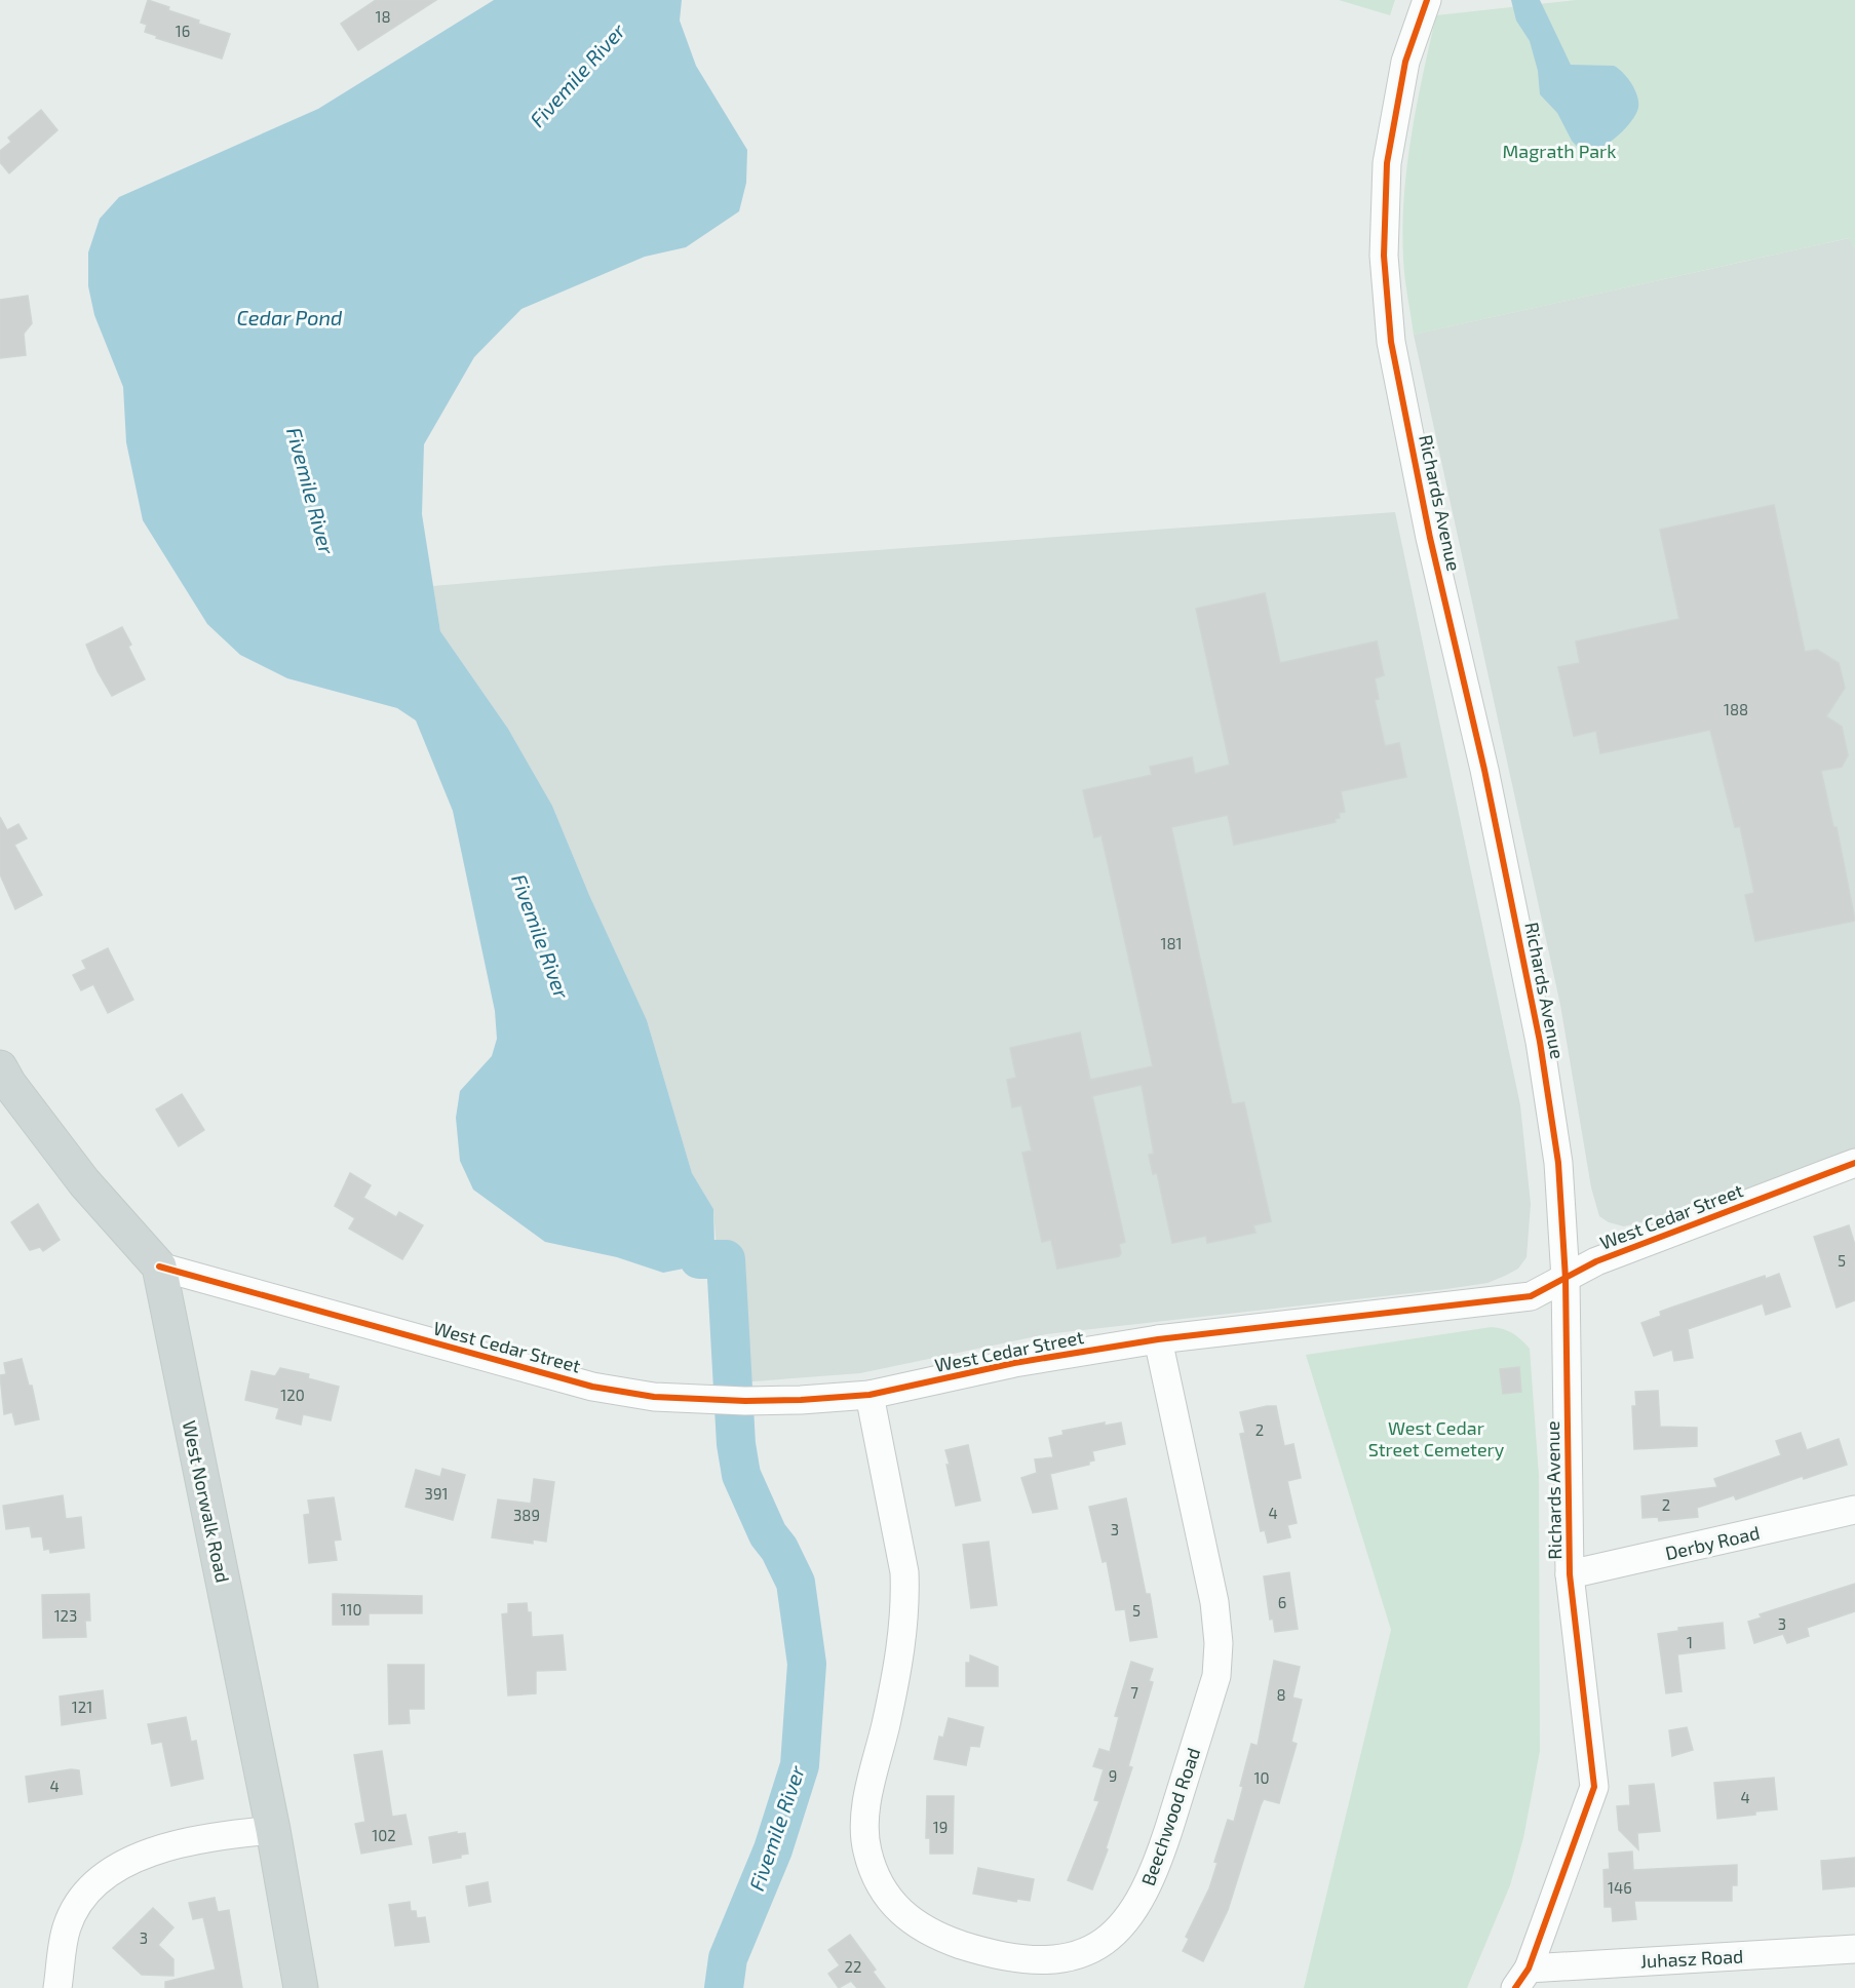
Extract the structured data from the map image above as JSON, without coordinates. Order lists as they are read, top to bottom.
{
  "streets": {
    "main road": ["West Norwalk Road"],
    "street": [
      "Richards Avenue",
      "West Cedar Street",
      "Derby Road",
      "Beechwood Road",
      "Juhasz Road"
    ]
  },
  "crossings": [
    ["Richards Avenue", "West Cedar Street"],
    ["Richards Avenue", "Derby Road"],
    ["Richards Avenue", "Juhasz Road"],
    ["West Cedar Street", "West Norwalk Road"],
    ["West Cedar Street", "Beechwood Road"]
  ],
  "water": ["Fivemile River", "Cedar Pond"],
  "parks": ["Magrath Park", "West Cedar Street Cemetery"],
  "house_numbers": [
    "18",
    "16",
    "188",
    "181",
    "5",
    "120",
    "2",
    "391",
    "2",
    "4",
    "389",
    "3",
    "6",
    "110",
    "5",
    "123",
    "3",
    "1",
    "7",
    "8",
    "121",
    "9",
    "10",
    "4",
    "4",
    "19",
    "102",
    "146",
    "3",
    "22"
  ]
}
